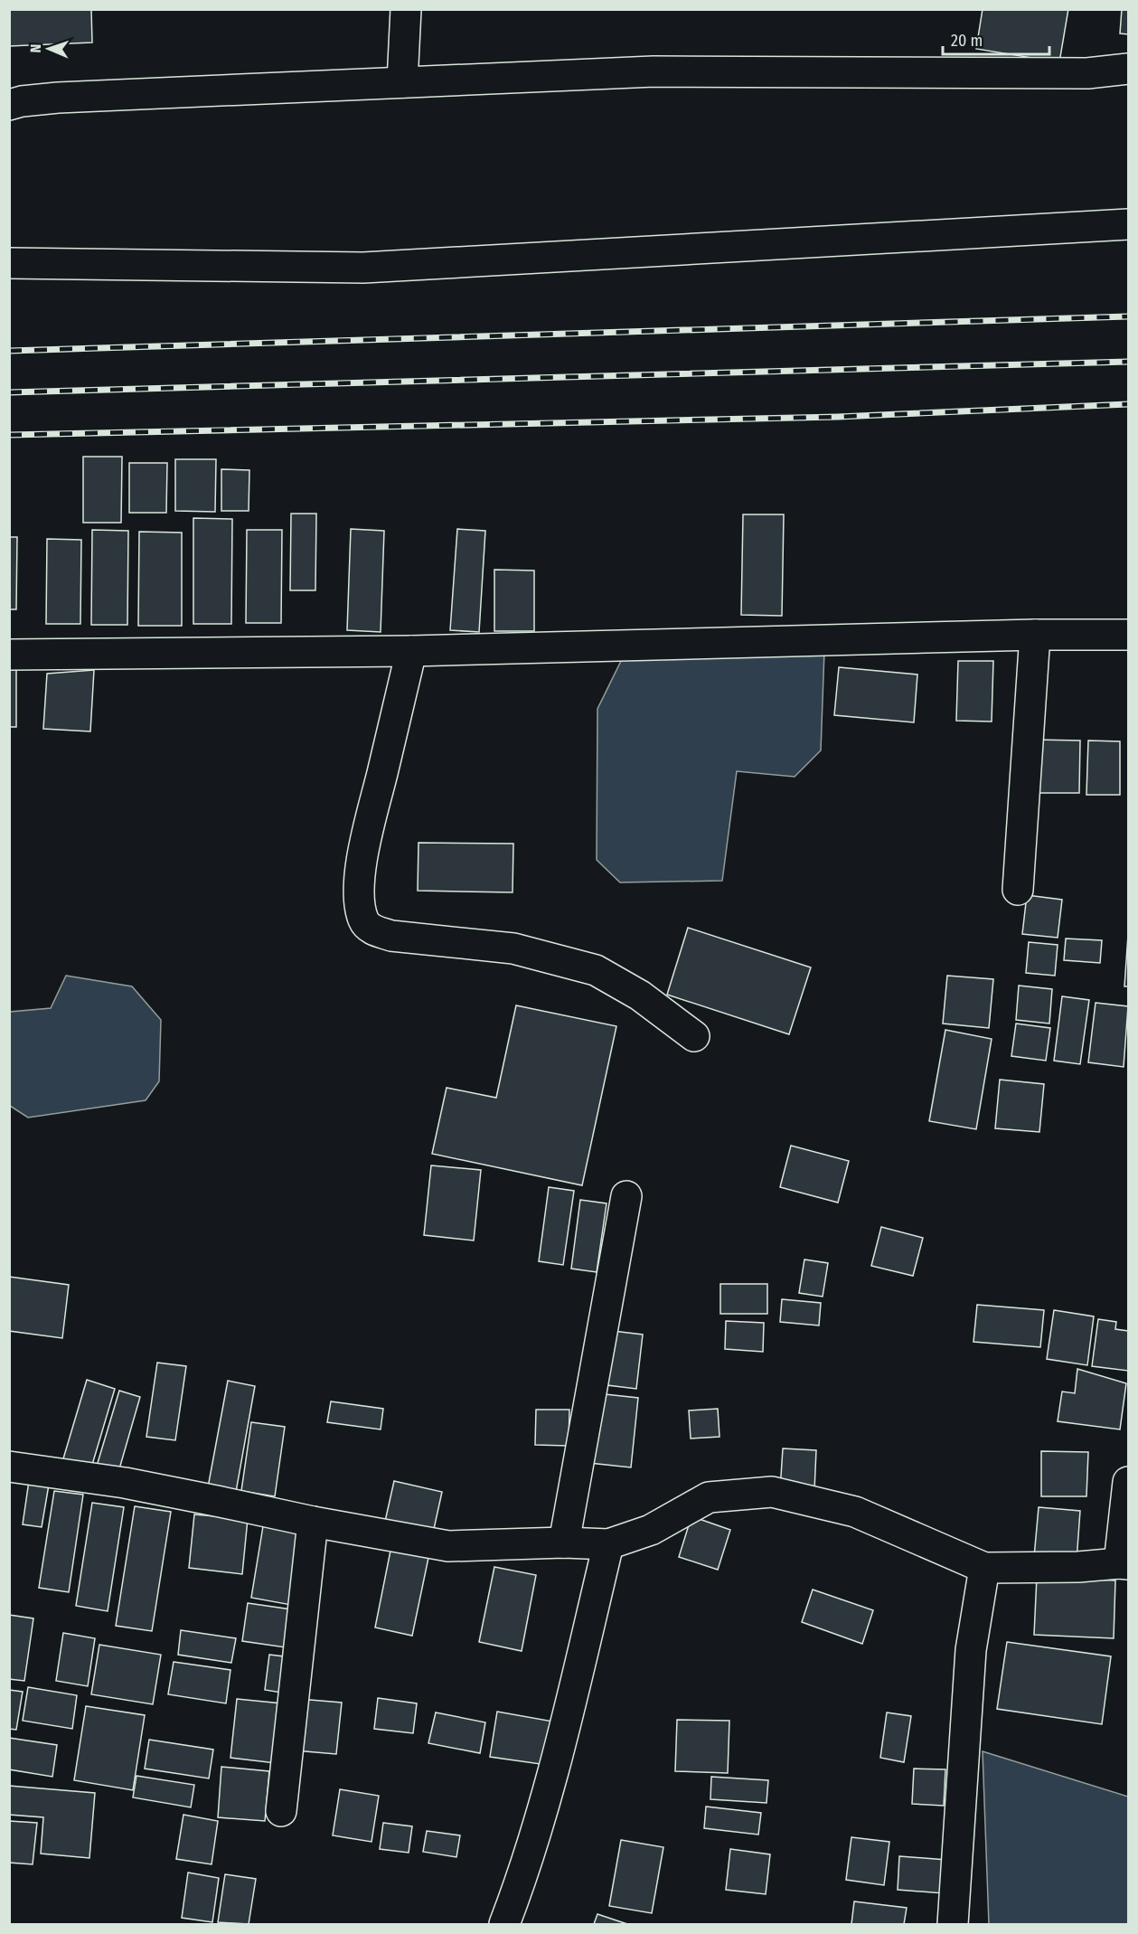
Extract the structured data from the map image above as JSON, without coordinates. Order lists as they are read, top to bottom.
{
  "scale_bar": "20 m",
  "north": "left"
}
